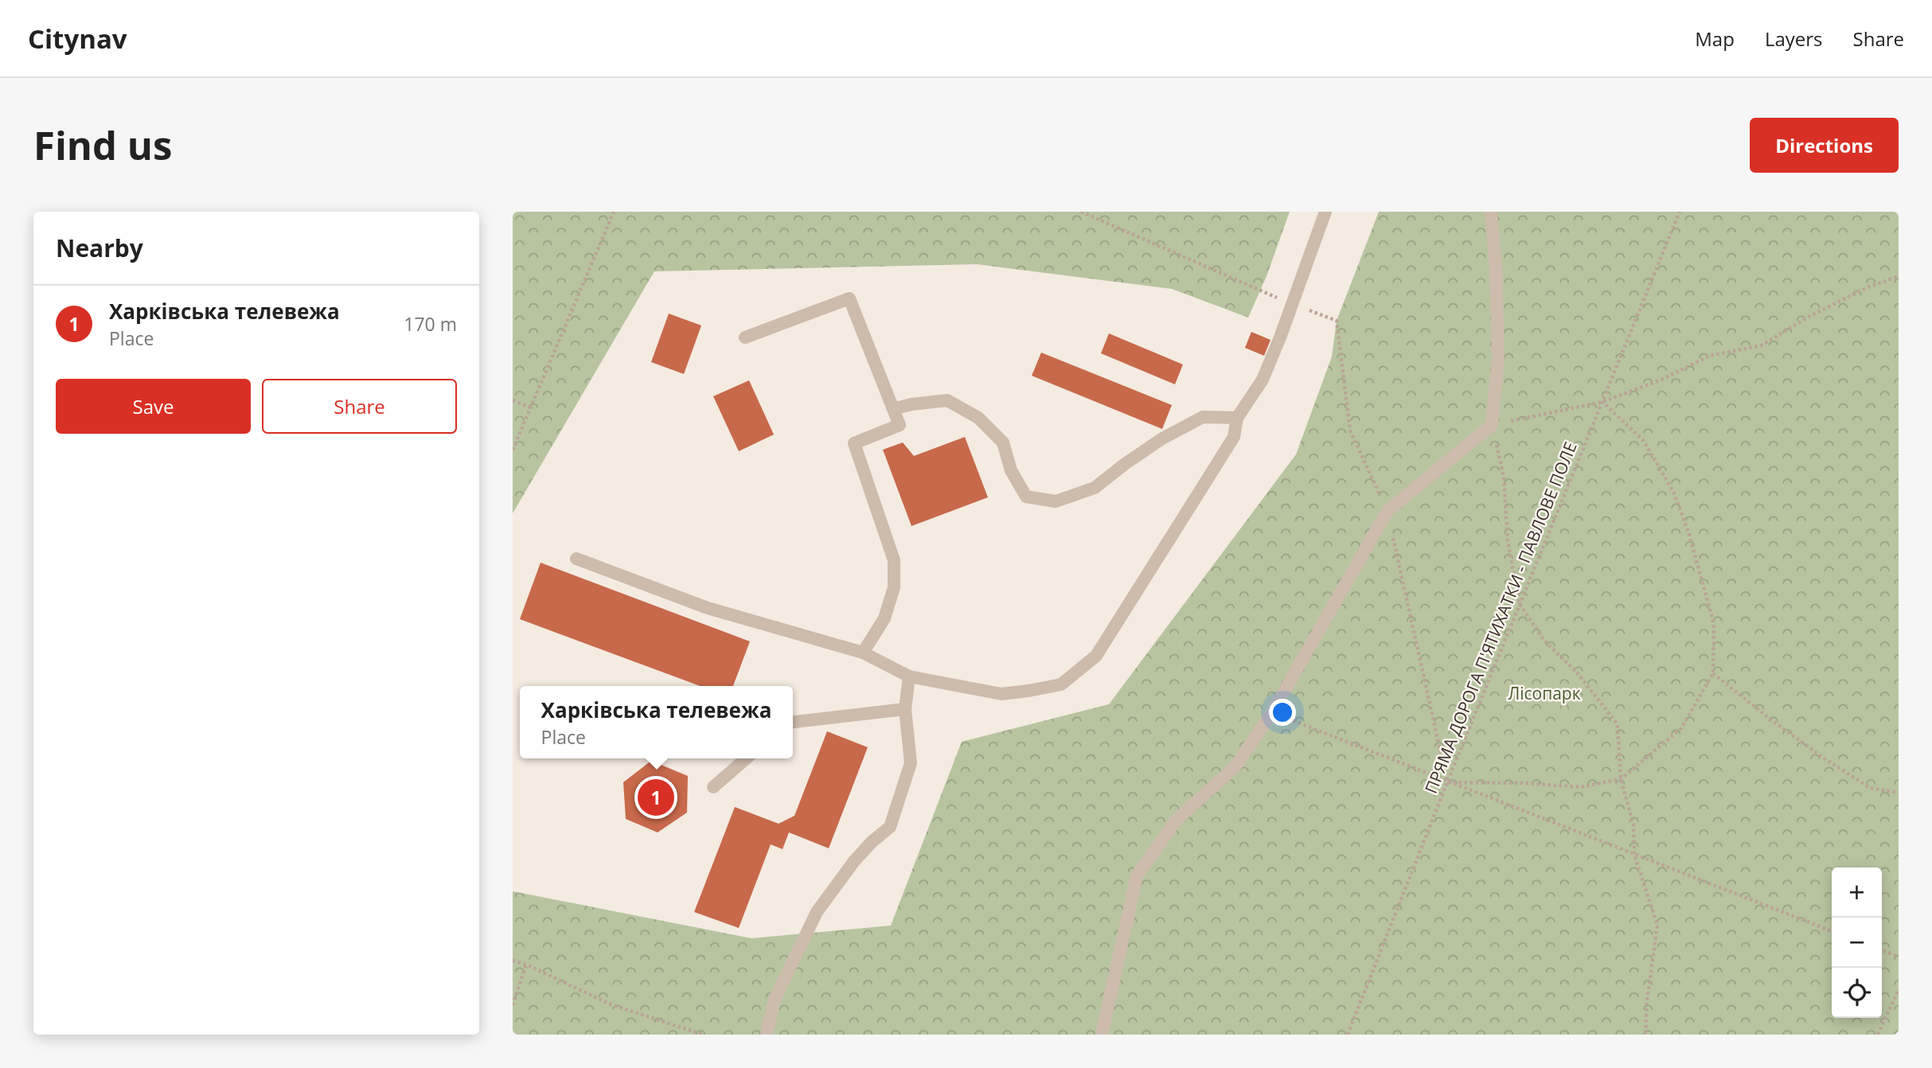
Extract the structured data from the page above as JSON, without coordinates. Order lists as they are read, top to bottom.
{
  "streets": {
    "path": ["ПРЯМА ДОРОГА П'ЯТИХАТКИ - ПАВЛОВЕ ПОЛЕ"]
  },
  "parks": ["Лісопарк"],
  "page": {
    "header": "Citynav",
    "nav": ["Map", "Layers", "Share"],
    "buttons": [
      "Directions",
      ["Save", "Share"]
    ],
    "title": "Find us",
    "heading": "Nearby",
    "list": [
      {
        "mark": "1",
        "name": "Харківська телевежа",
        "note": "Place",
        "value": "170 m"
      }
    ],
    "popup": ["Харківська телевежа", "Place"],
    "pins": "1",
    "map_buttons": ["+", "−"]
  }
}
